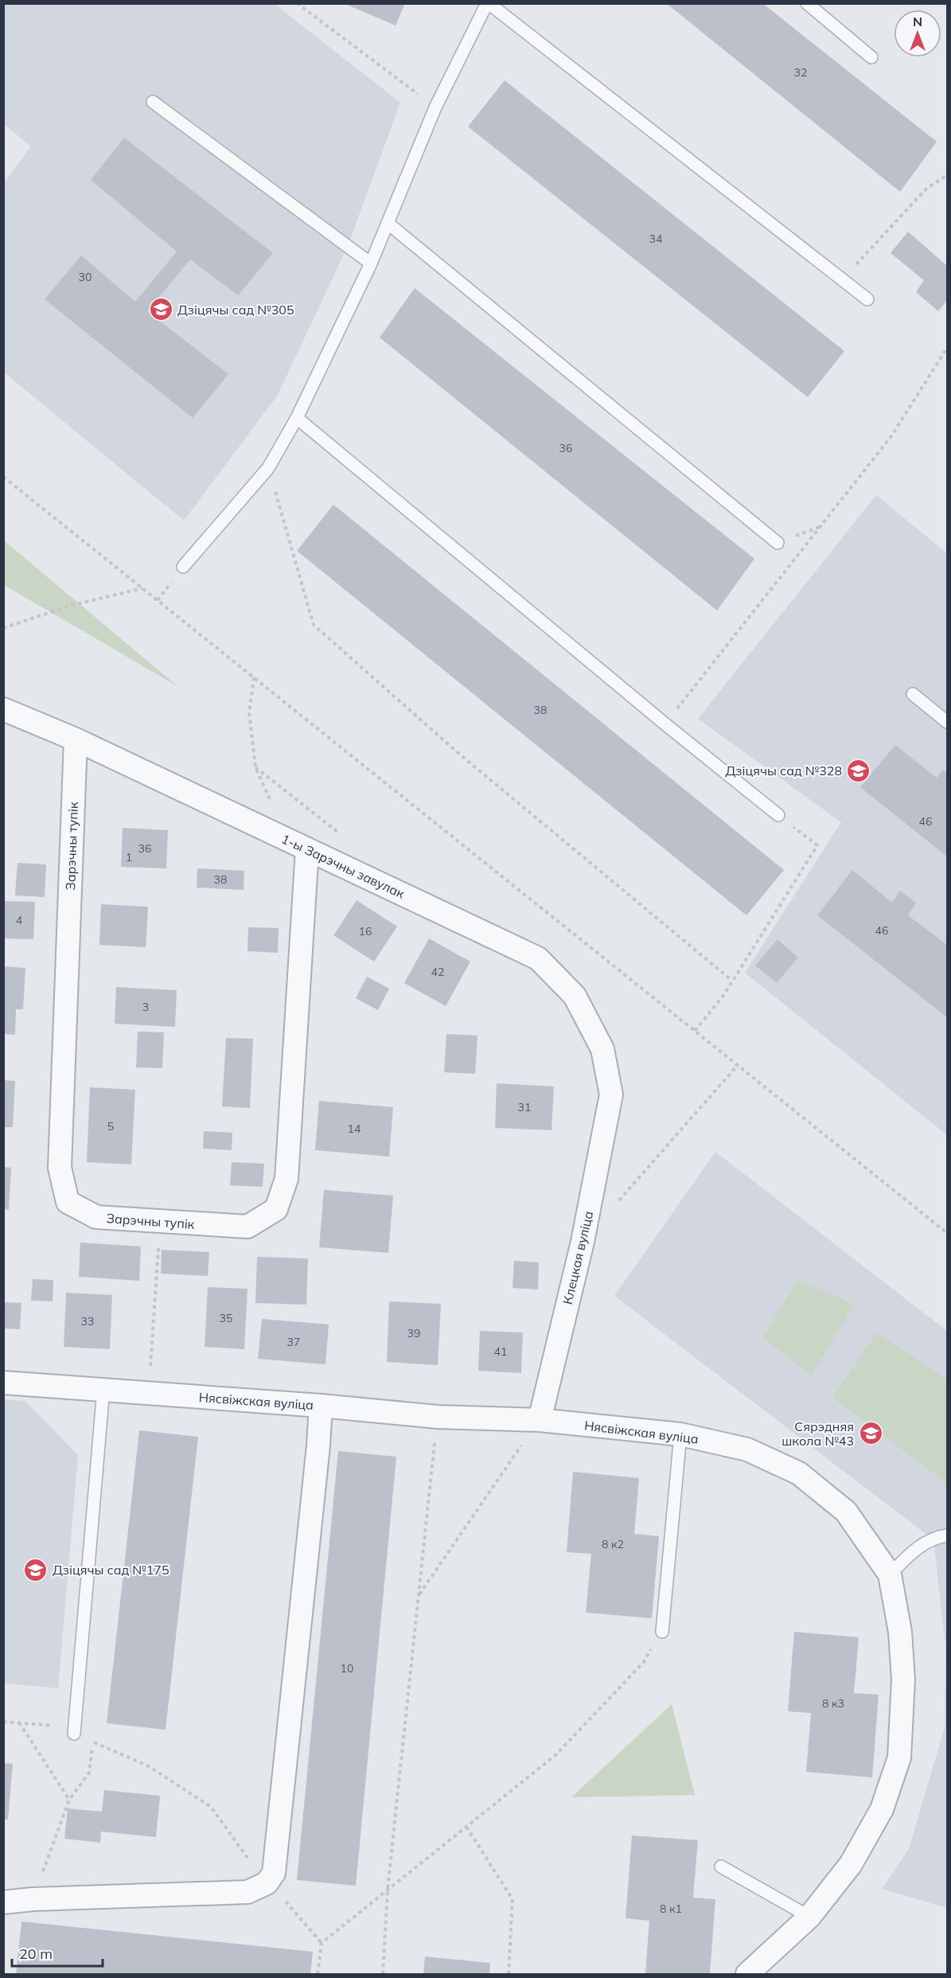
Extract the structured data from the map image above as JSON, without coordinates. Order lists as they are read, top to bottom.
{
  "streets": {
    "street": [
      "Зарэчны тупік",
      "1-ы Зарэчны завулак",
      "Клецкая вуліца",
      "Нясвіжская вуліца"
    ]
  },
  "crossings": [
    ["Зарэчны тупік", "1-ы Зарэчны завулак"],
    ["1-ы Зарэчны завулак", "Клецкая вуліца"],
    ["Клецкая вуліца", "Нясвіжская вуліца"]
  ],
  "places": {
    "school or university": [
      "Дзіцячы сад №305",
      "Дзіцячы сад №328",
      "Сярэдняя школа №43",
      "Дзіцячы сад №175"
    ]
  },
  "house_numbers": [
    "32",
    "34",
    "30",
    "36",
    "38",
    "46",
    "36",
    "1",
    "38",
    "4",
    "46",
    "16",
    "42",
    "3",
    "31",
    "5",
    "14",
    "35",
    "33",
    "39",
    "37",
    "41",
    "8 к2",
    "10",
    "8 к3",
    "8 к1"
  ],
  "scale_bar": "20 m",
  "north": "top"
}
